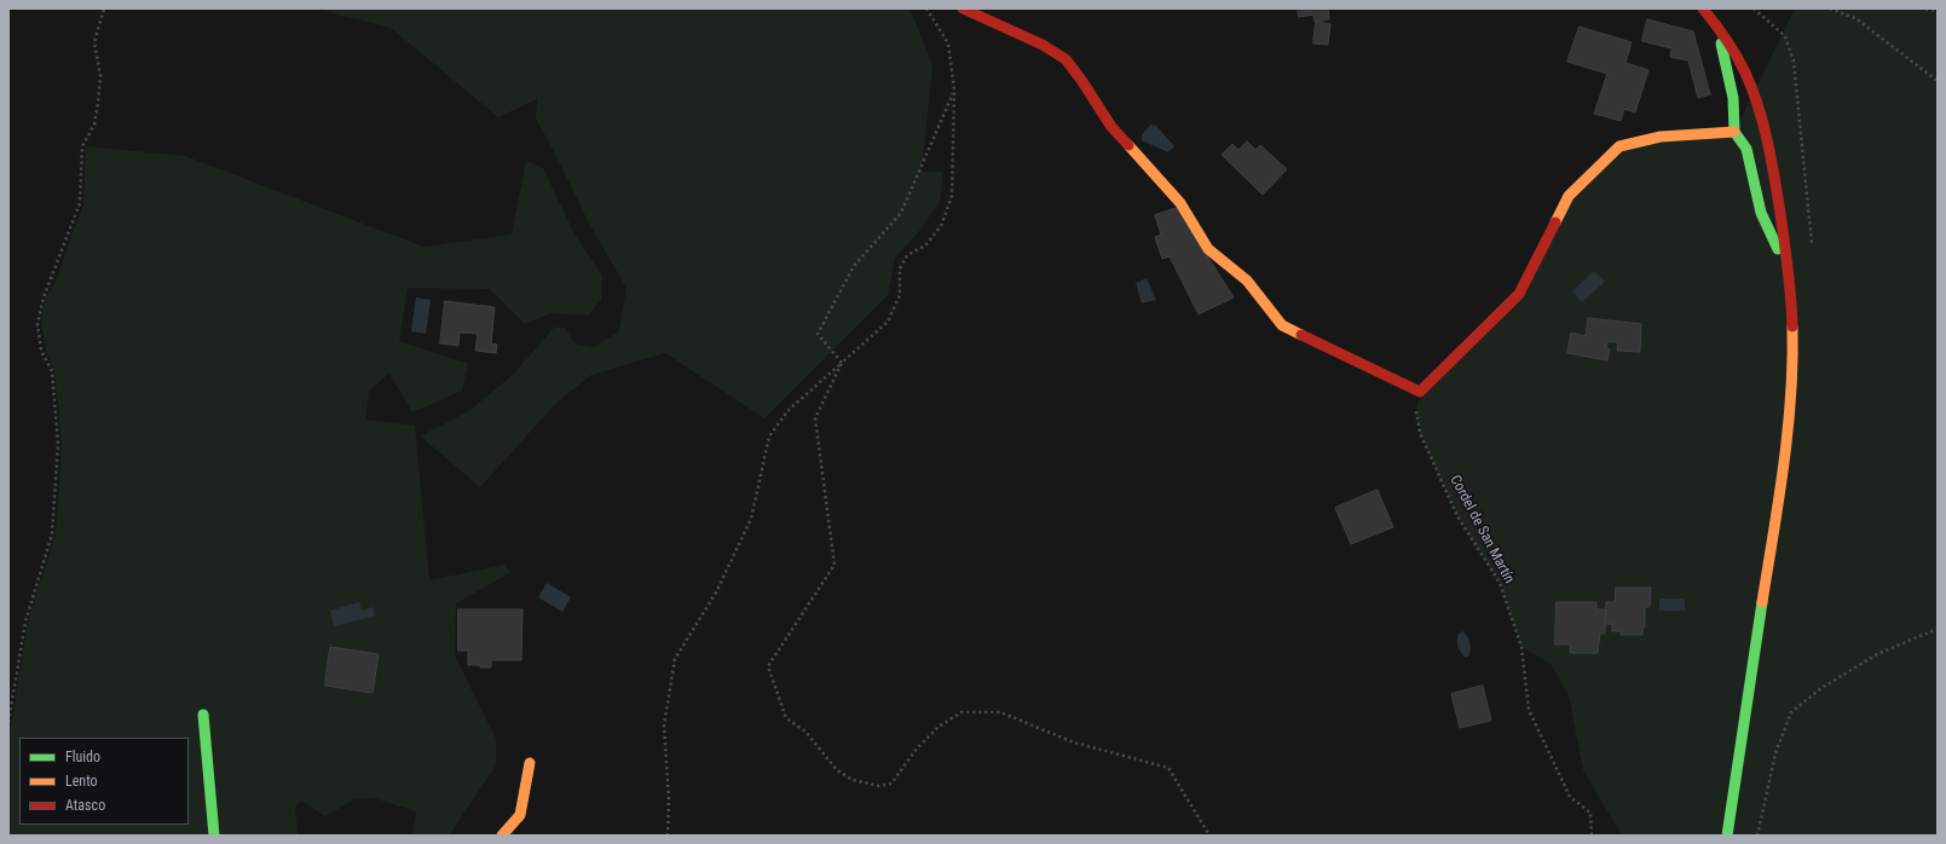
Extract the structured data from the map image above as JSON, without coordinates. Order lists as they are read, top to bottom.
{
  "streets": {
    "path": ["Cordel de San Martín"]
  },
  "legend": ["Fluido", "Lento", "Atasco"]
}
